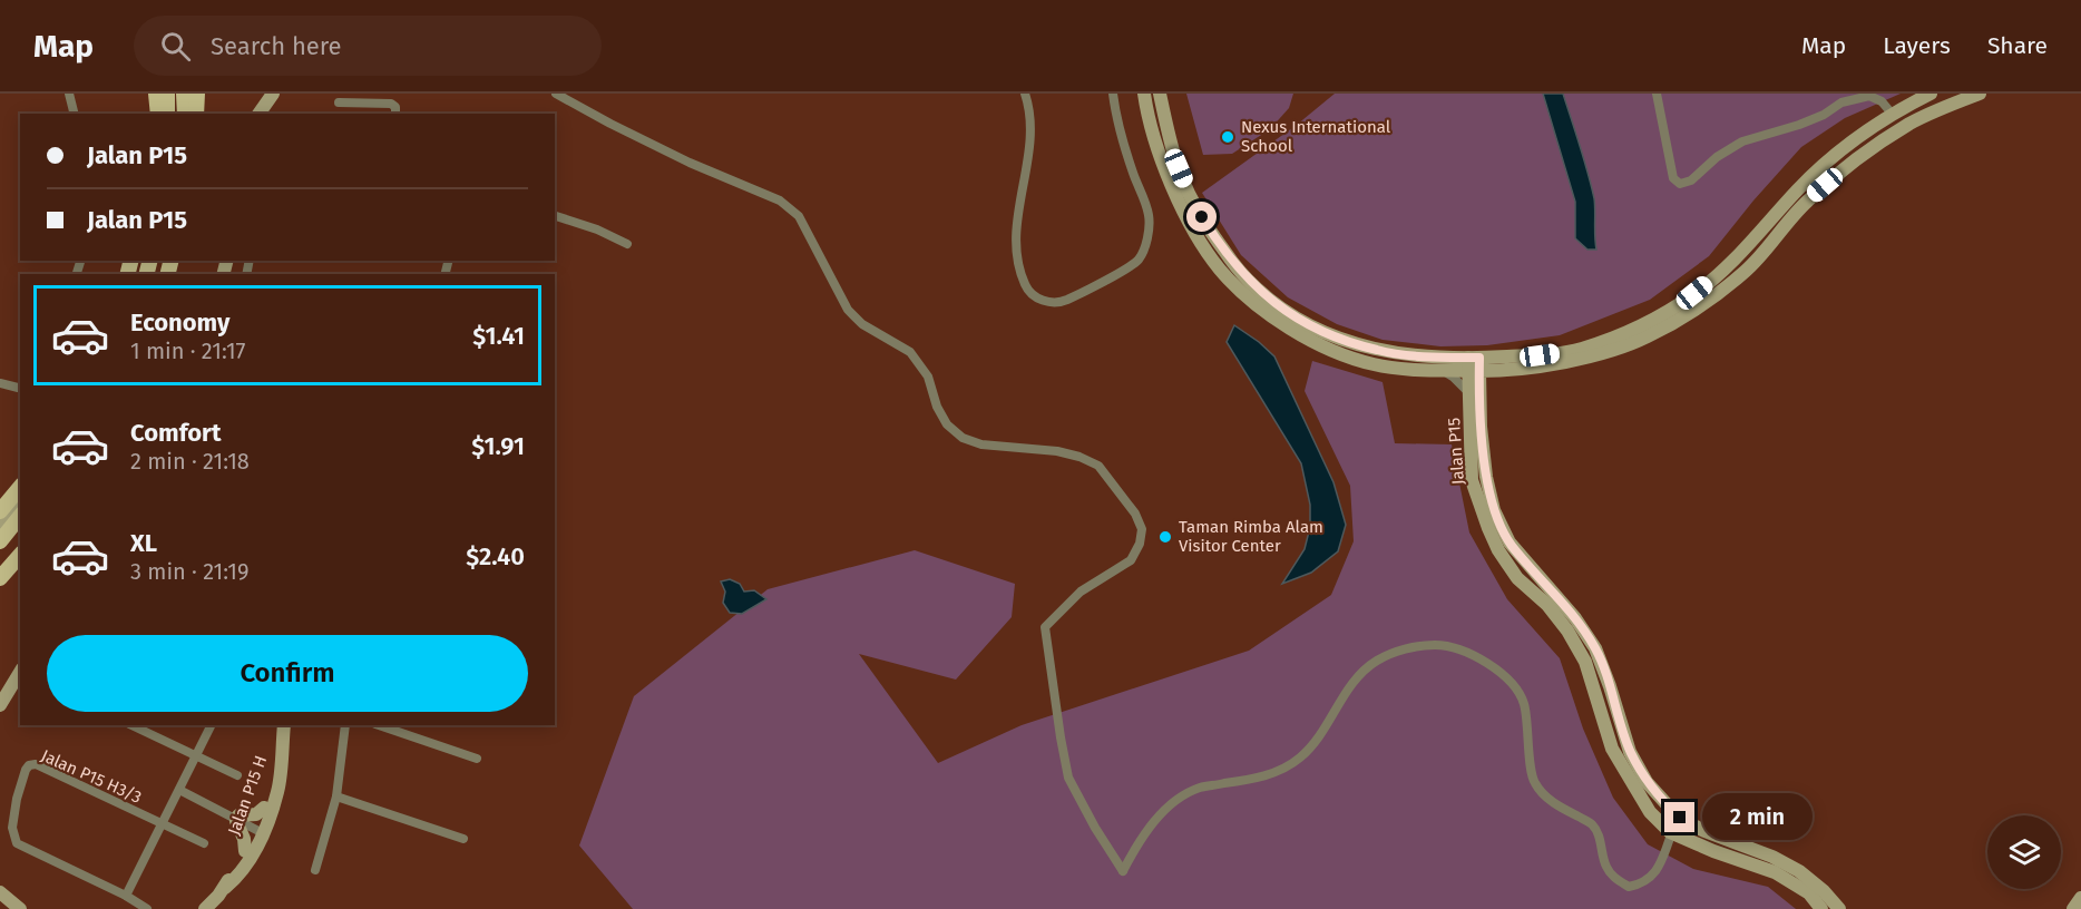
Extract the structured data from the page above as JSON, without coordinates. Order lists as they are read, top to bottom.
{
  "streets": {
    "street": ["Jalan P15", "Jalan P15 H3/3", "Jalan P15 H"]
  },
  "places": ["Nexus International School", "Taman Rimba Alam Visitor Center"],
  "page": {
    "header": "Map",
    "search": "Search here",
    "nav": ["Map", "Layers", "Share"],
    "banner": ["Jalan P15", "Jalan P15"],
    "list": [
      {
        "name": "Economy",
        "note": "1 min · 21:17",
        "value": "$1.41"
      },
      {
        "name": "Comfort",
        "note": "2 min · 21:18",
        "value": "$1.91"
      },
      {
        "name": "XL",
        "note": "3 min · 21:19",
        "value": "$2.40"
      }
    ],
    "buttons": "Confirm",
    "bubble": "2 min"
  }
}
